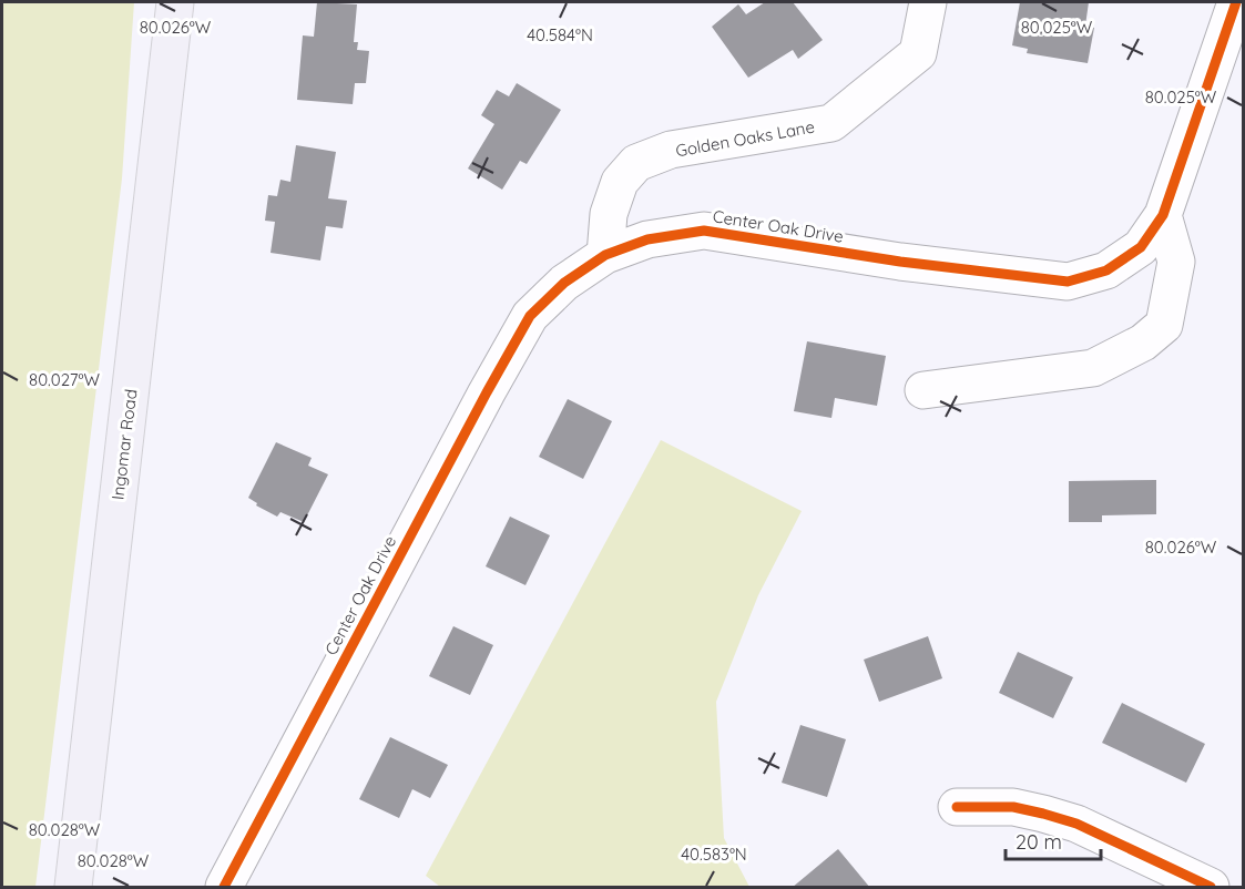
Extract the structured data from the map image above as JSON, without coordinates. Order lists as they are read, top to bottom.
{
  "streets": {
    "main road": ["Ingomar Road"],
    "street": ["Golden Oaks Lane", "Center Oak Drive"]
  },
  "crossings": [
    ["Golden Oaks Lane", "Center Oak Drive"]
  ],
  "scale_bar": "20 m",
  "coordinates": [
    "80.026°W",
    "80.025°W",
    "40.584°N",
    "80.027°W",
    "80.028°W",
    "40.583°N"
  ]
}
